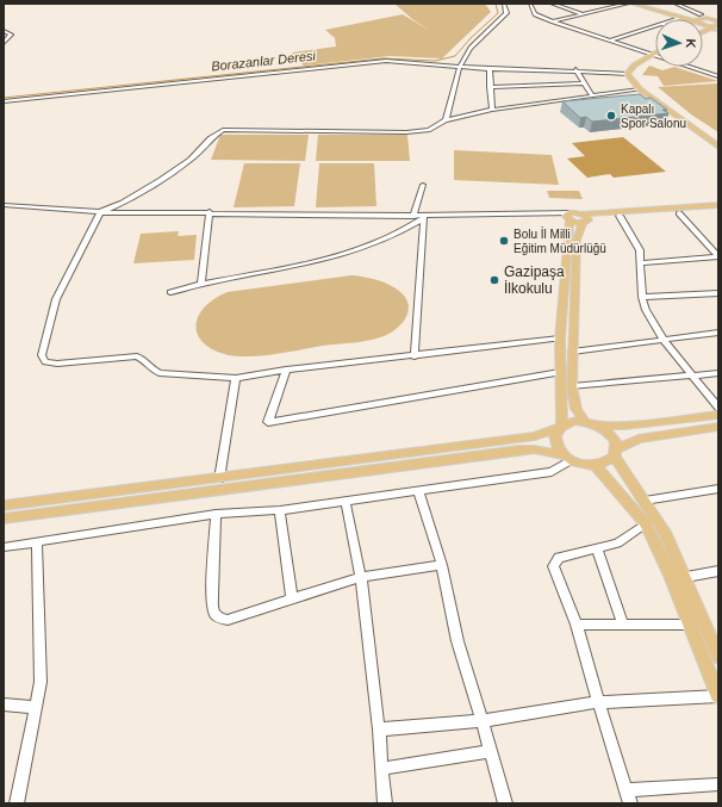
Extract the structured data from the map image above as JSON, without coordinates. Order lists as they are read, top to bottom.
{
  "water": ["Borazanlar Deresi"],
  "places": ["Kapalı Spor Salonu", "Bolu İl Milli Eğitim Müdürlüğü", "Gazipaşa İlkokulu"],
  "north": "right"
}
